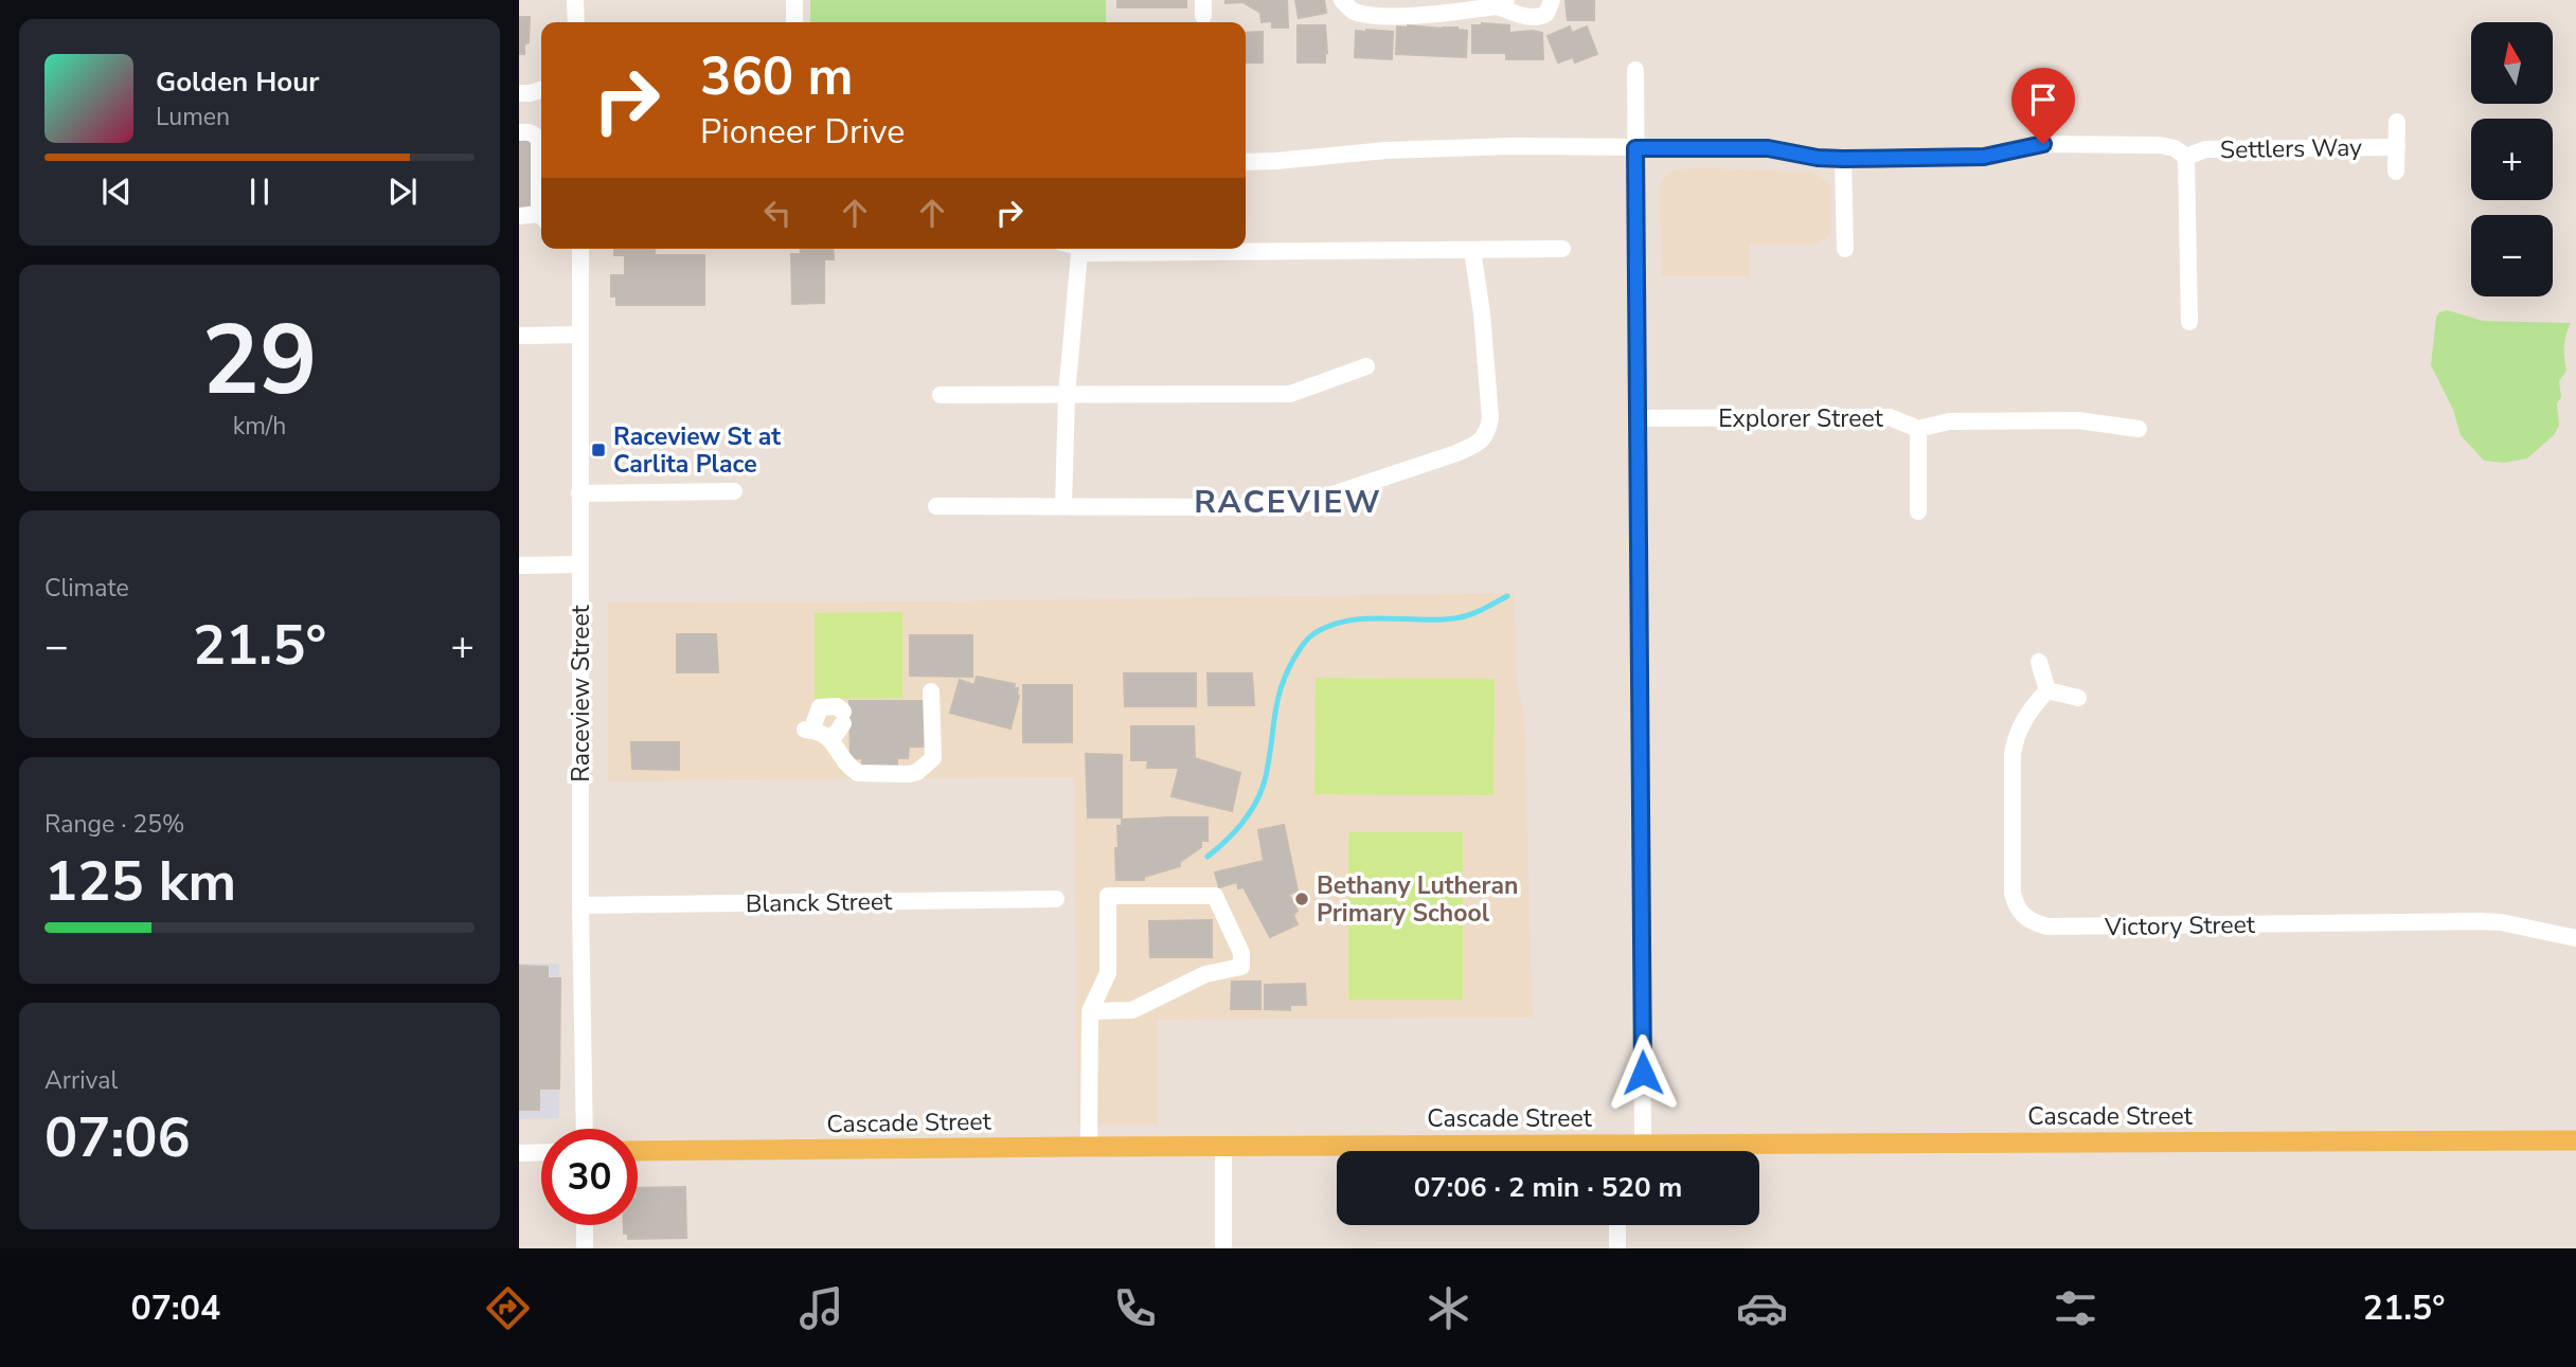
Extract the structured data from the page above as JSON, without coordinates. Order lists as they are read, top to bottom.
{
  "streets": {
    "main road": ["Cascade Street"],
    "street": [
      "Settlers Way",
      "Explorer Street",
      "Raceview Street",
      "Blanck Street",
      "Victory Street"
    ]
  },
  "crossings": [
    ["Raceview Street", "Blanck Street"]
  ],
  "districts": ["RACEVIEW"],
  "places": {
    "transit": ["Raceview St at Carlita Place"],
    "other": ["Bethany Lutheran Primary School"]
  },
  "north": "top",
  "page": {
    "map_buttons": ["+", "−"],
    "turn": ["360 m", "Pioneer Drive"],
    "song": ["Golden Hour", "Lumen"],
    "tile": [
      ["29", "km/h"],
      "Climate",
      ["Range · 25%", "125 km"],
      ["Arrival", "07:06"]
    ],
    "heat": ["−", "21.5°", "+"],
    "limit": "30",
    "trip": "07:06 · 2 min · 520 m",
    "tabs": ["07:04", "21.5°"]
  }
}
